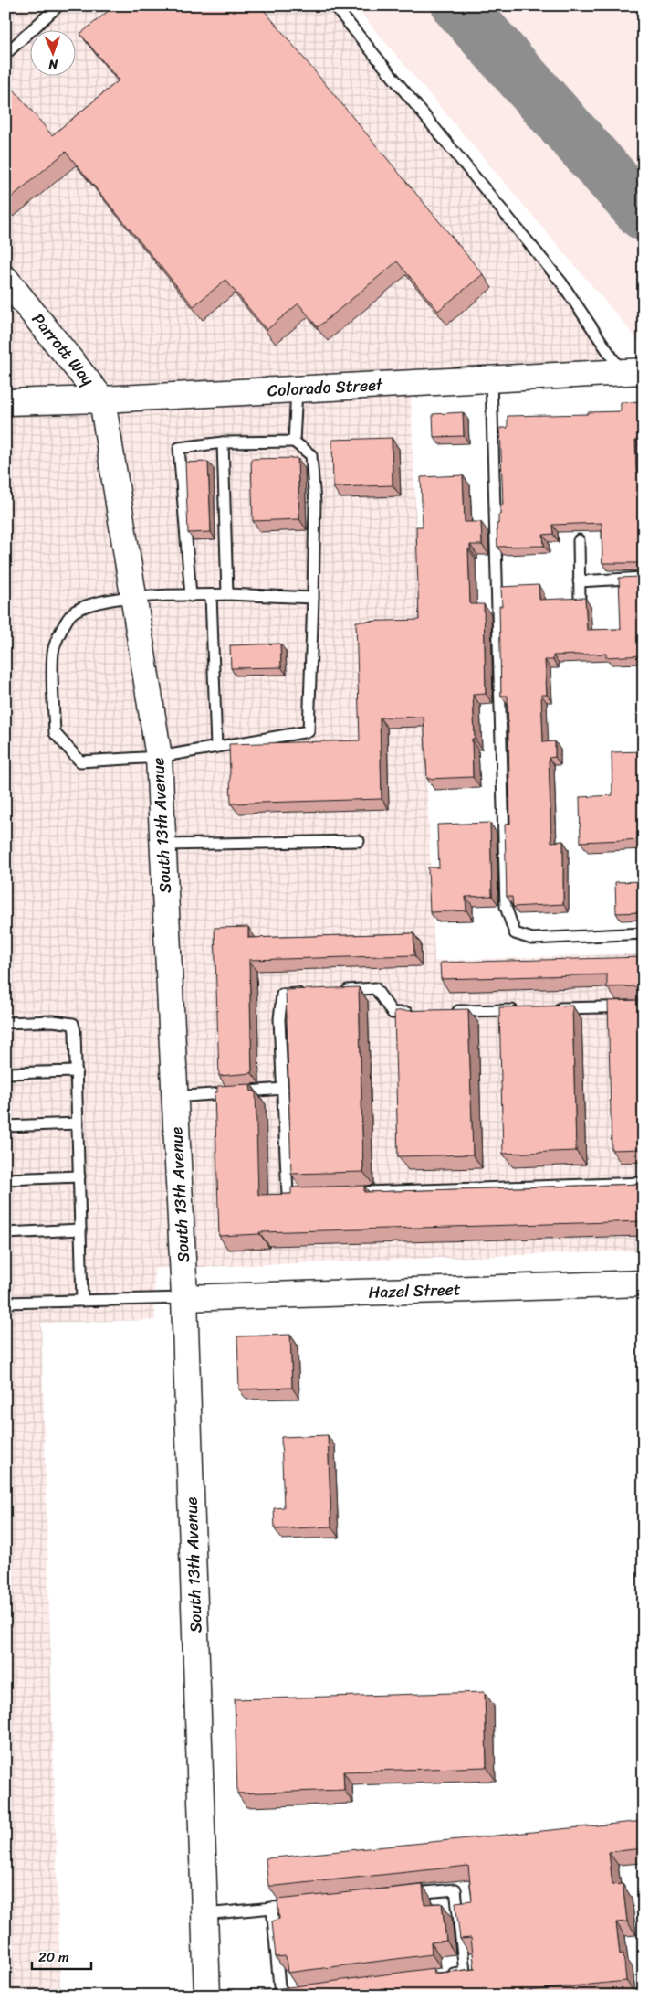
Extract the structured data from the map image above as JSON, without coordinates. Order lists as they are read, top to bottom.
{
  "streets": {
    "main road": [
      "Parrott Way",
      "Colorado Street",
      "South 13th Avenue",
      "Hazel Street"
    ]
  },
  "crossings": [
    ["Parrott Way", "Colorado Street"],
    ["Parrott Way", "South 13th Avenue"],
    ["Colorado Street", "South 13th Avenue"],
    ["South 13th Avenue", "Hazel Street"]
  ],
  "scale_bar": "20 m",
  "north": "bottom"
}
